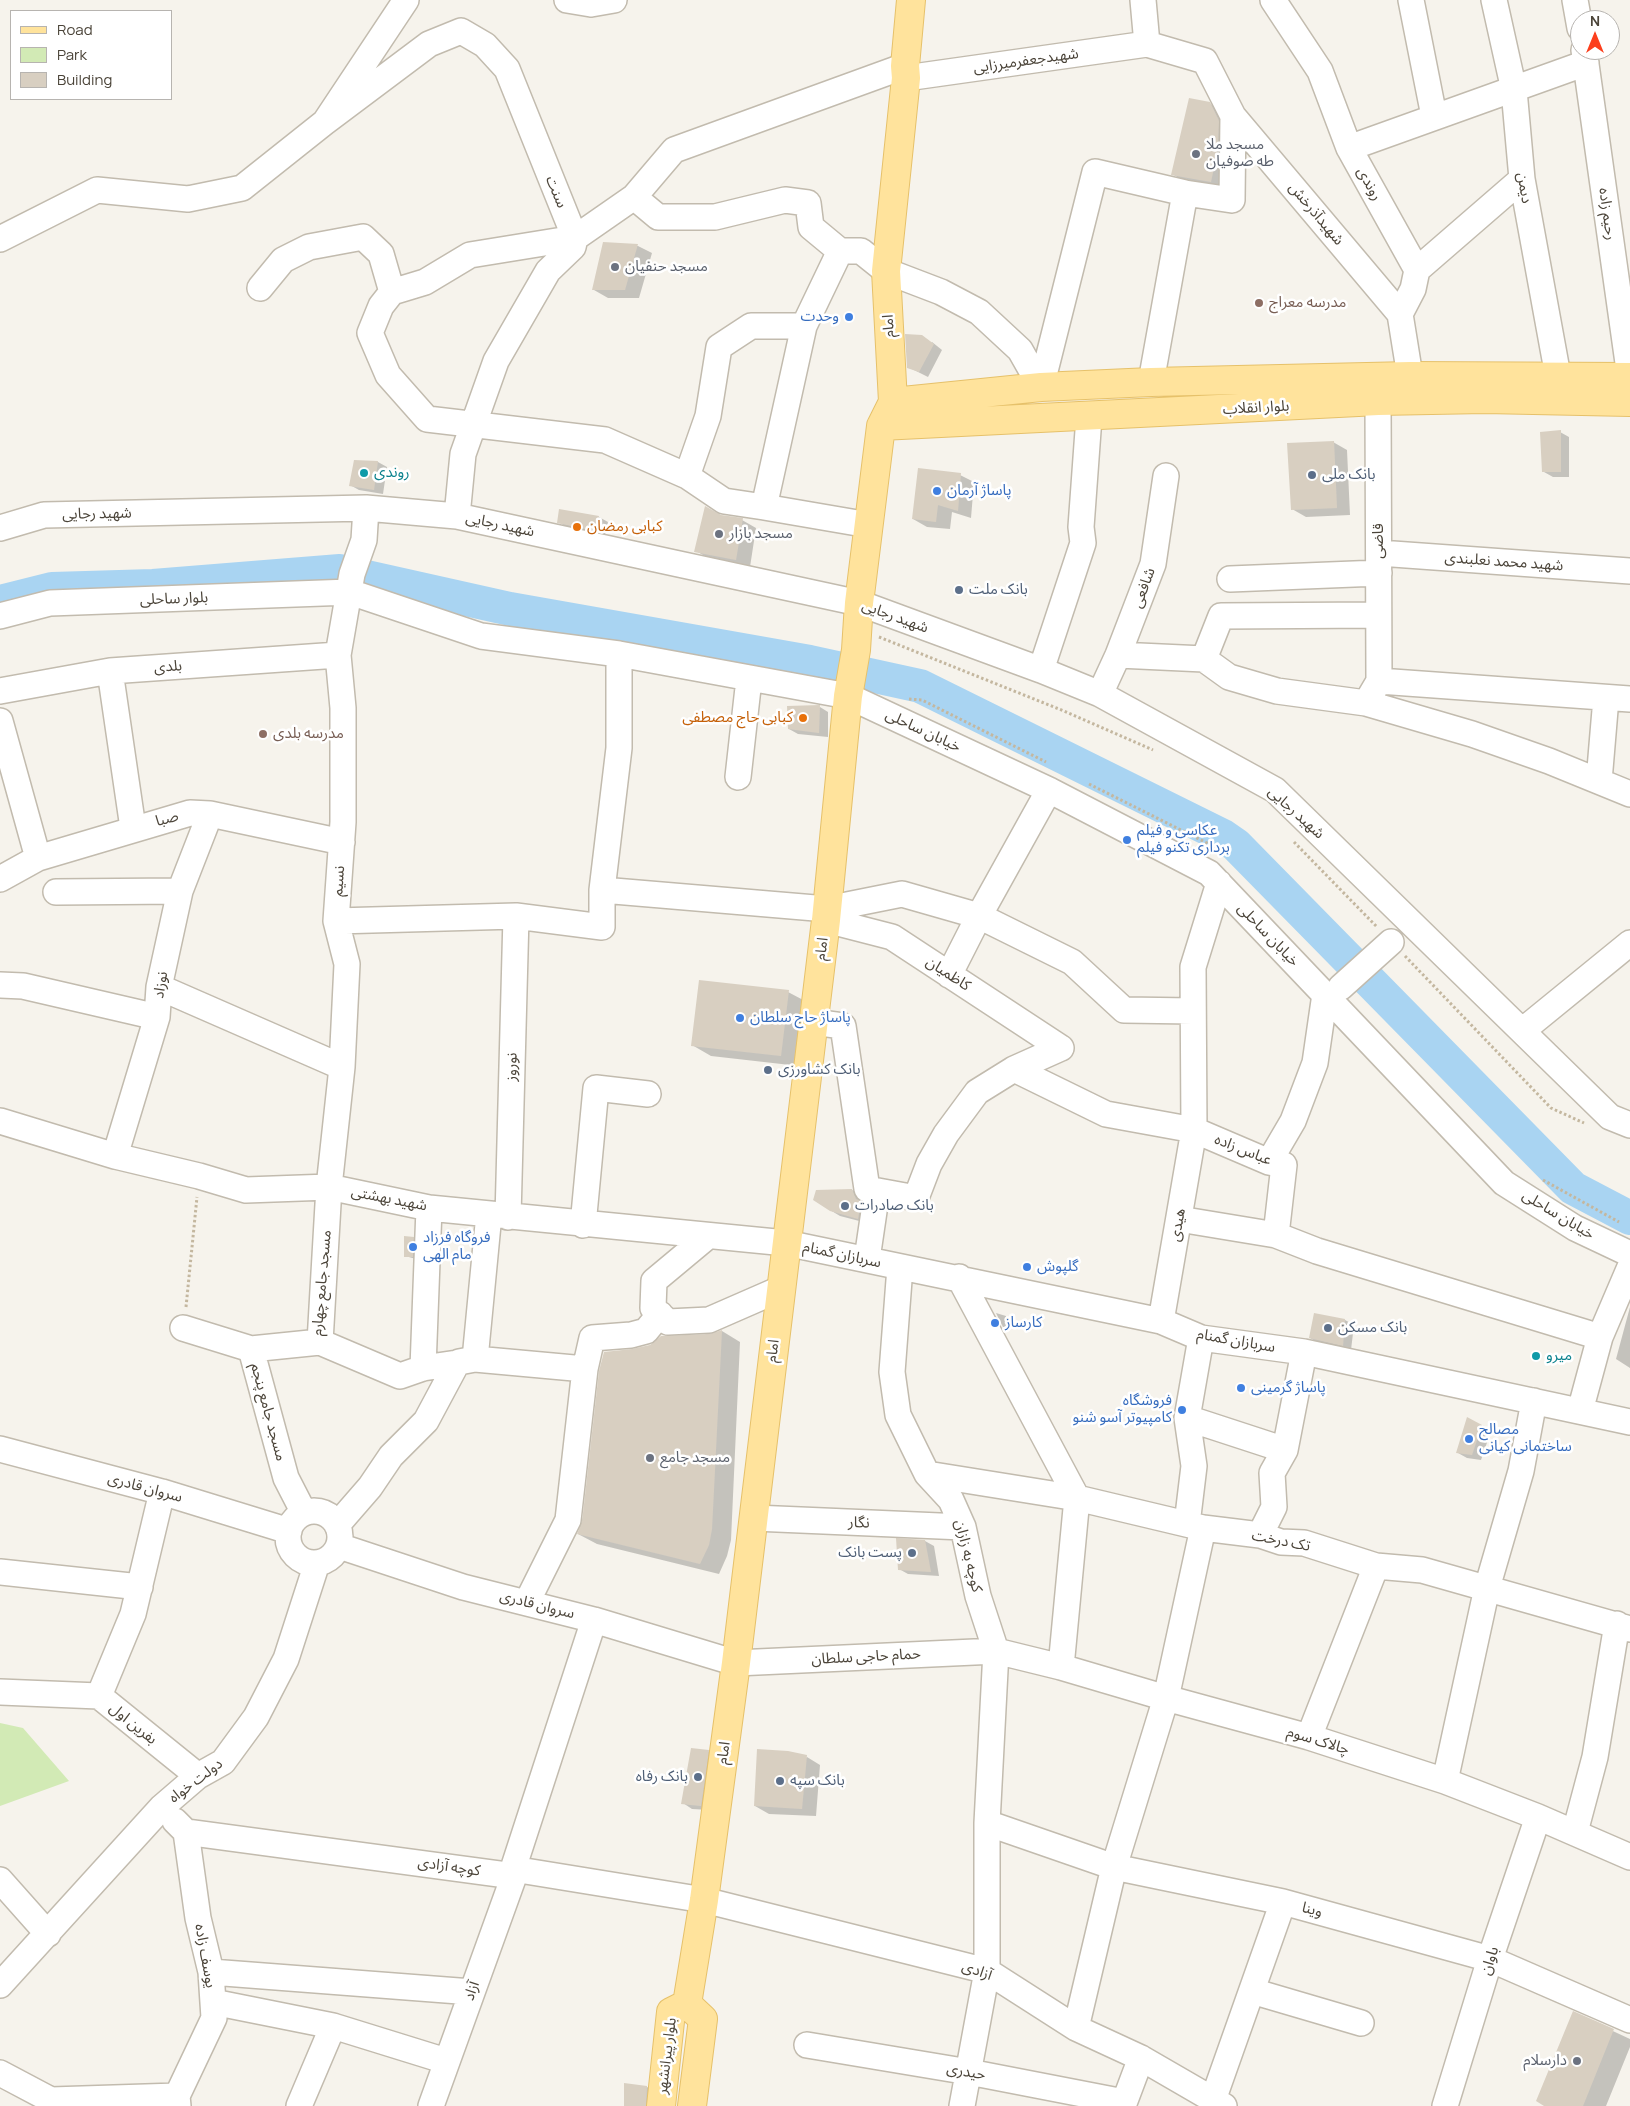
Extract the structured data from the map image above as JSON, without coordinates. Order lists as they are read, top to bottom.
{
  "streets": {
    "main road": ["امام", "بلوار انقلاب", "بلوار پیرانشهر"],
    "street": [
      "شهیدجعفرمیرزایی",
      "روندی",
      "دیمن",
      "سنت",
      "شهیدآذرخش",
      "رحیم زاده",
      "شهید رجایی",
      "قاضی",
      "شهید محمد نعلبندی",
      "شافعی",
      "بلوار ساحلی",
      "بلدی",
      "خیابان ساحلی",
      "صبا",
      "نسیم",
      "کاظمیان",
      "نوزاد",
      "نوروز",
      "عباس زاده",
      "شهید بهشتی",
      "هیدی",
      "سربازان گمنام",
      "مسجد جامع چهارم",
      "مسجد جامع پنجم",
      "سروان قادری",
      "نگار",
      "تک درخت",
      "کوچه به زازان",
      "حمام حاجی سلطان",
      "بفرین اول",
      "چالاک سوم",
      "دولت خواه",
      "کوچه آزادی",
      "وینا",
      "یوسف زاده",
      "باوان",
      "آزادی",
      "آزاد",
      "حیدری"
    ]
  },
  "crossings": [
    ["شهیدجعفرمیرزایی", "سنت"],
    ["شهیدجعفرمیرزایی", "شهیدآذرخش"],
    ["شهیدجعفرمیرزایی", "امام"],
    ["دیمن", "بلوار انقلاب"],
    ["رحیم زاده", "بلوار انقلاب"],
    ["امام", "بلوار انقلاب"],
    ["امام", "شهید رجایی"],
    ["امام", "خیابان ساحلی"],
    ["امام", "کاظمیان"],
    ["امام", "شهید بهشتی"],
    ["امام", "سربازان گمنام"],
    ["امام", "سروان قادری"],
    ["امام", "نگار"],
    ["امام", "حمام حاجی سلطان"],
    ["امام", "کوچه آزادی"],
    ["امام", "آزادی"],
    ["امام", "بلوار پیرانشهر"],
    ["بلوار انقلاب", "قاضی"],
    ["شهید رجایی", "شافعی"],
    ["شهید رجایی", "نسیم"],
    ["قاضی", "شهید محمد نعلبندی"],
    ["بلوار ساحلی", "خیابان ساحلی"],
    ["بلوار ساحلی", "نسیم"],
    ["بلدی", "نسیم"],
    ["خیابان ساحلی", "نسیم"],
    ["صبا", "نسیم"],
    ["صبا", "نوزاد"],
    ["نسیم", "شهید بهشتی"],
    ["نسیم", "مسجد جامع چهارم"],
    ["کاظمیان", "عباس زاده"],
    ["نوزاد", "شهید بهشتی"],
    ["نوروز", "شهید بهشتی"],
    ["عباس زاده", "هیدی"],
    ["شهید بهشتی", "سربازان گمنام"],
    ["شهید بهشتی", "مسجد جامع چهارم"],
    ["هیدی", "سربازان گمنام"],
    ["سربازان گمنام", "کوچه به زازان"],
    ["مسجد جامع چهارم", "مسجد جامع پنجم"],
    ["مسجد جامع پنجم", "سروان قادری"],
    ["مسجد جامع پنجم", "دولت خواه"],
    ["سروان قادری", "حمام حاجی سلطان"],
    ["سروان قادری", "دولت خواه"],
    ["سروان قادری", "آزاد"],
    ["نگار", "کوچه به زازان"],
    ["تک درخت", "کوچه به زازان"],
    ["کوچه به زازان", "حمام حاجی سلطان"],
    ["کوچه به زازان", "چالاک سوم"],
    ["حمام حاجی سلطان", "چالاک سوم"],
    ["بفرین اول", "دولت خواه"],
    ["چالاک سوم", "باوان"],
    ["کوچه آزادی", "یوسف زاده"],
    ["کوچه آزادی", "آزادی"],
    ["کوچه آزادی", "آزاد"],
    ["وینا", "باوان"]
  ],
  "places": [
    "مسجد ملا طه صوفیان",
    "مسجد حنفیان",
    "مدرسه معراج",
    "وحدت",
    "روندی",
    "بانک ملی",
    "پاساژ آرمان",
    "کبابی رمضان",
    "مسجد بازار",
    "بانک ملت",
    "کبابی حاج مصطفی",
    "مدرسه بلدی",
    "عکاسی و فیلم برداری تکنو فیلم",
    "پاساژ حاج سلطان",
    "بانک کشاورزی",
    "بانک صادرات",
    "فروگاه فرزاد مام الهی",
    "گلپوش",
    "کارساز",
    "بانک مسکن",
    "میرو",
    "پاساژ گرمینی",
    "فروشگاه کامپیوتر آسو شنو",
    "مصالح ساختمانی کیانی",
    "مسجد جامع",
    "پست بانک",
    "بانک رفاه",
    "بانک سپه",
    "دارسلام"
  ],
  "legend": ["Road", "Park", "Building"],
  "north": "top"
}
